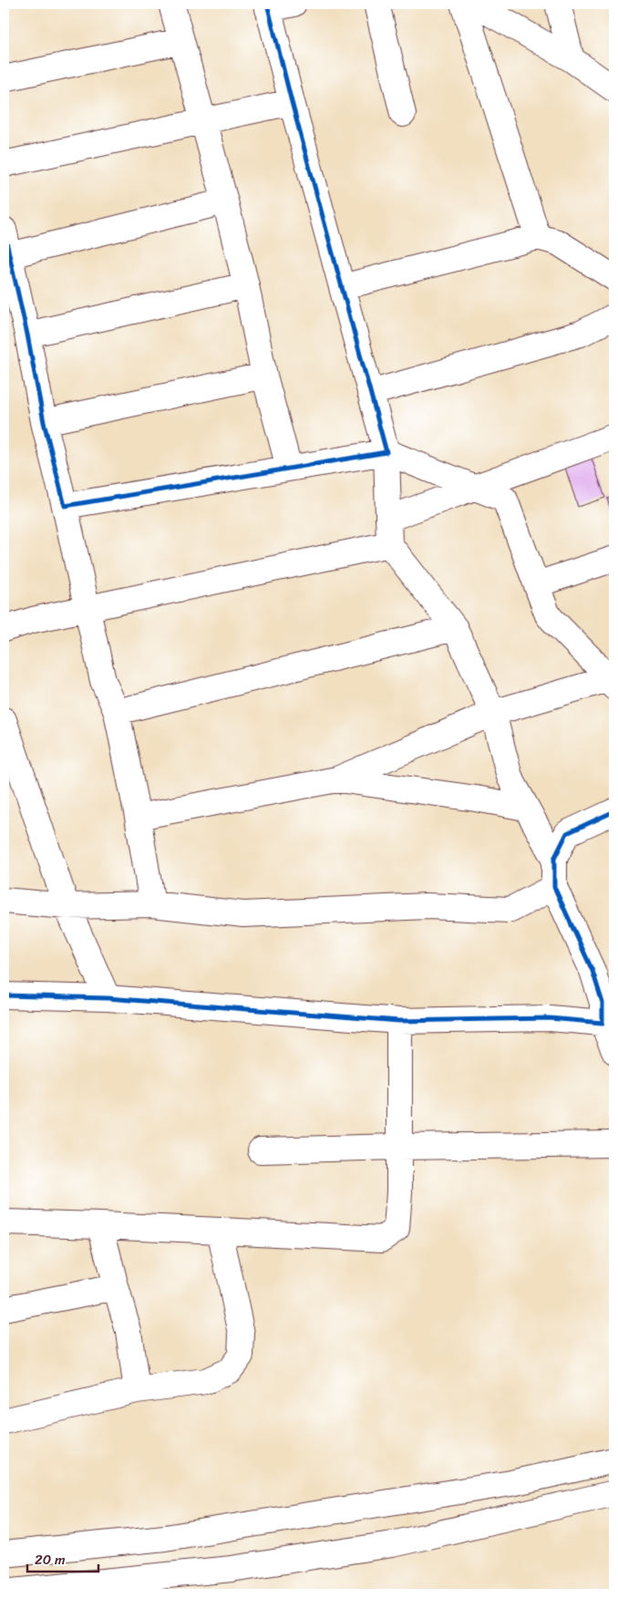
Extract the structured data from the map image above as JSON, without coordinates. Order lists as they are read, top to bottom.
{
  "scale_bar": "20 m"
}
